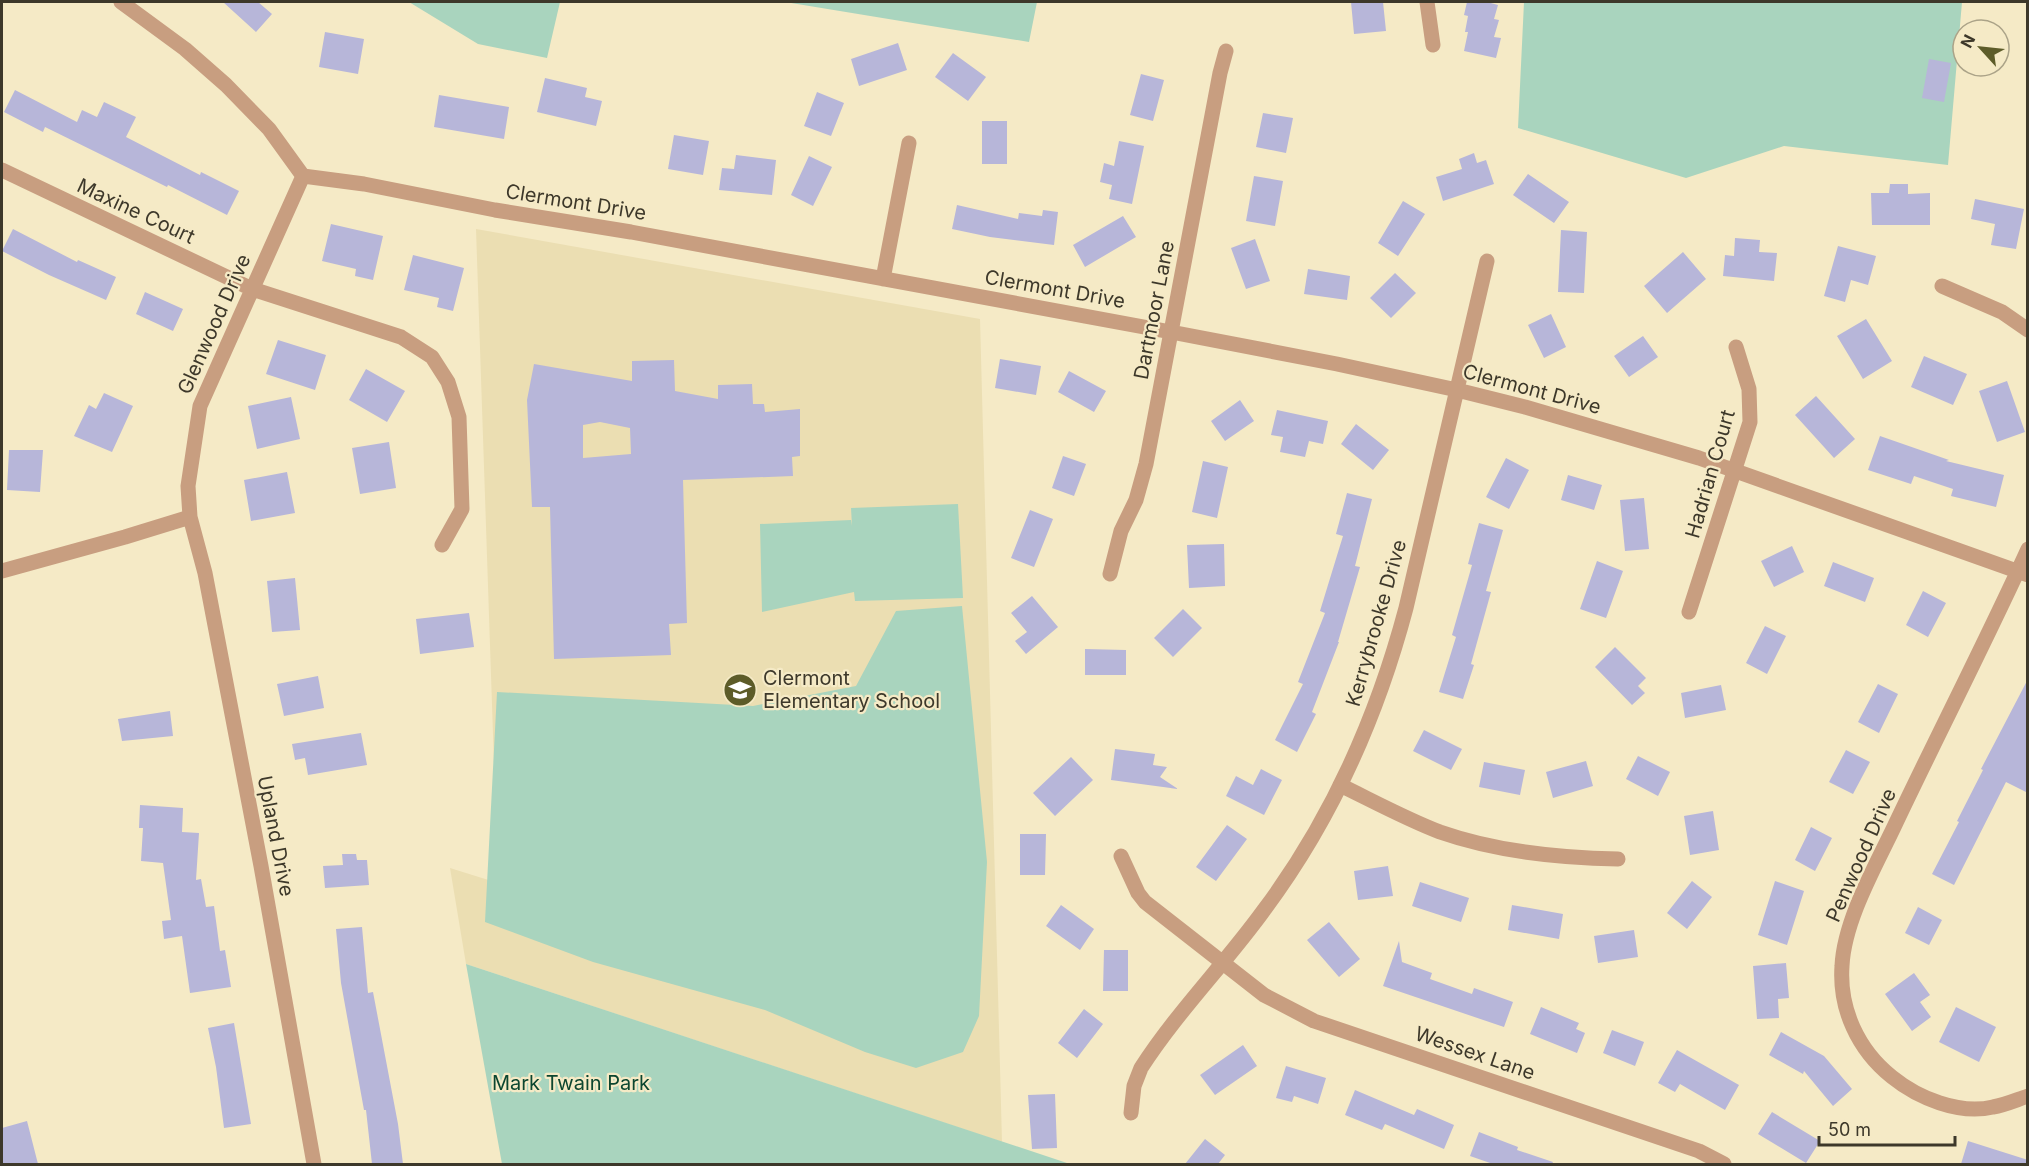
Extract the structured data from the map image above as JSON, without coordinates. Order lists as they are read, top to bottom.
{
  "streets": {
    "street": [
      "Clermont Drive",
      "Maxine Court",
      "Dartmoor Lane",
      "Glenwood Drive",
      "Hadrian Court",
      "Kerrybrooke Drive",
      "Upland Drive",
      "Penwood Drive",
      "Wessex Lane"
    ]
  },
  "crossings": [
    ["Clermont Drive", "Dartmoor Lane"],
    ["Clermont Drive", "Glenwood Drive"],
    ["Clermont Drive", "Hadrian Court"],
    ["Clermont Drive", "Kerrybrooke Drive"],
    ["Clermont Drive", "Penwood Drive"],
    ["Maxine Court", "Glenwood Drive"],
    ["Glenwood Drive", "Upland Drive"],
    ["Kerrybrooke Drive", "Wessex Lane"]
  ],
  "parks": ["Mark Twain Park"],
  "places": {
    "school or university": ["Clermont Elementary School"]
  },
  "scale_bar": "50 m",
  "north": "top left"
}
